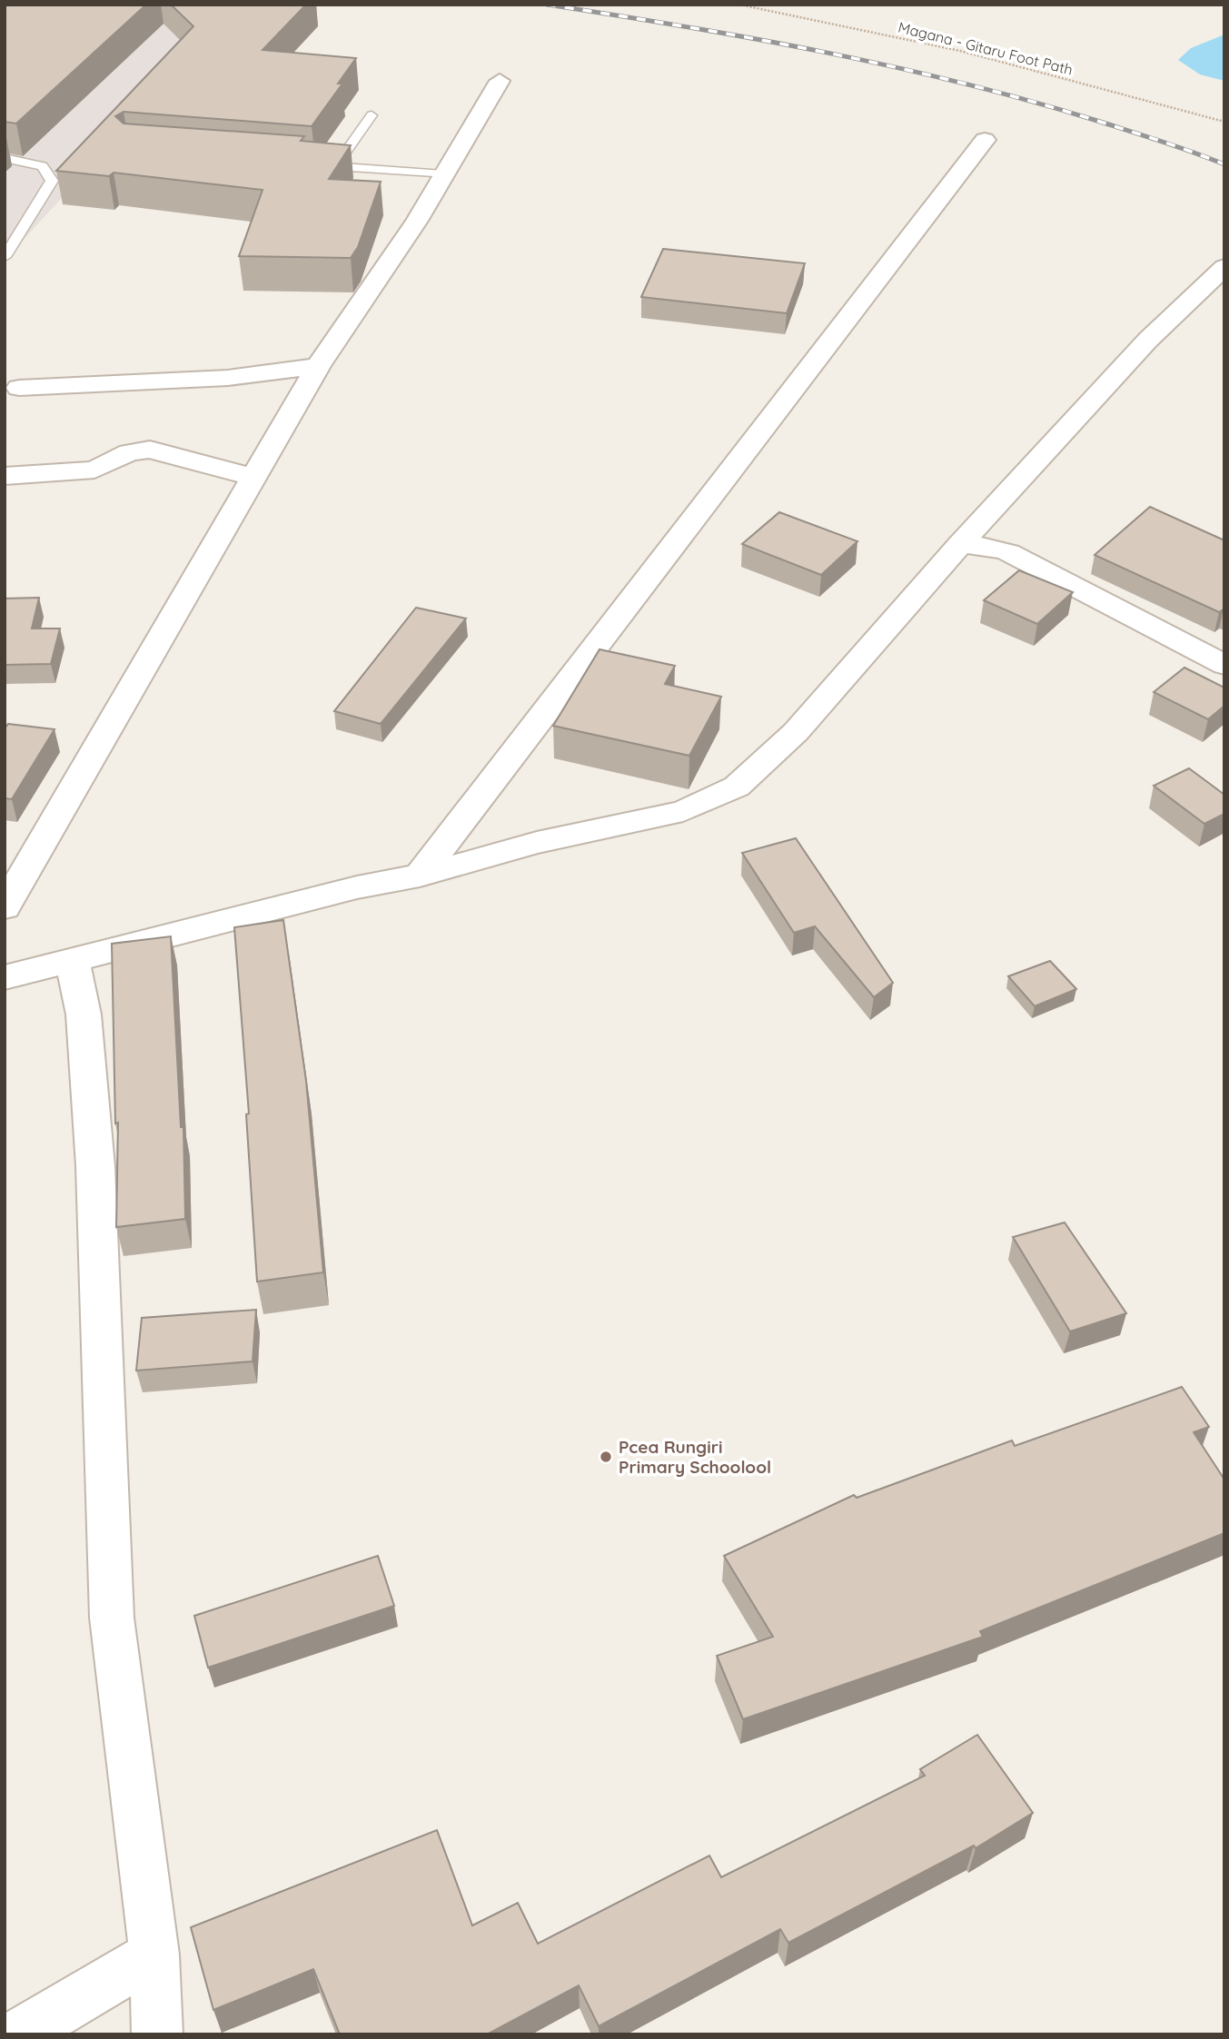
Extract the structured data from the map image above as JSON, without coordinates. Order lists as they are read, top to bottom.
{
  "streets": {
    "path": ["Magana - Gitaru Foot Path"]
  },
  "places": ["Pcea Rungiri Primary Schoolool"]
}
